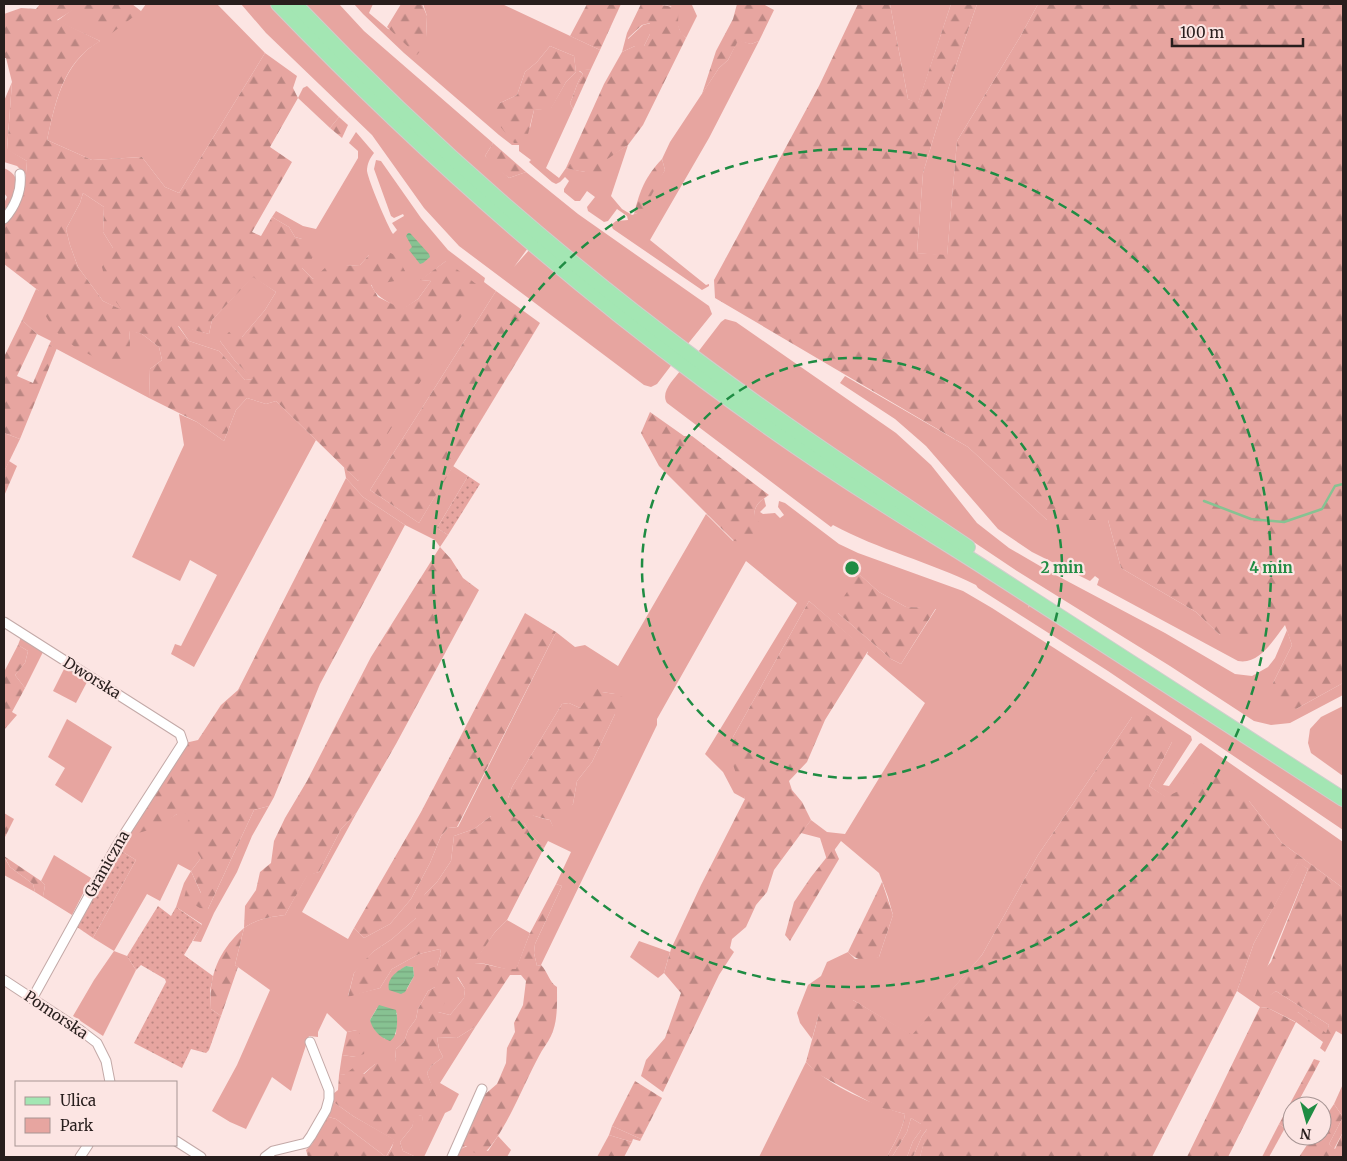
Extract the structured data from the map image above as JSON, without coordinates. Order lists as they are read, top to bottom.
{
  "streets": {
    "street": ["Dworska", "Graniczna", "Pomorska"]
  },
  "crossings": [
    ["Dworska", "Graniczna"],
    ["Graniczna", "Pomorska"]
  ],
  "legend": ["Ulica", "Park"],
  "scale_bar": "100 m",
  "north": "bottom",
  "rings": ["2 min", "4 min"]
}
